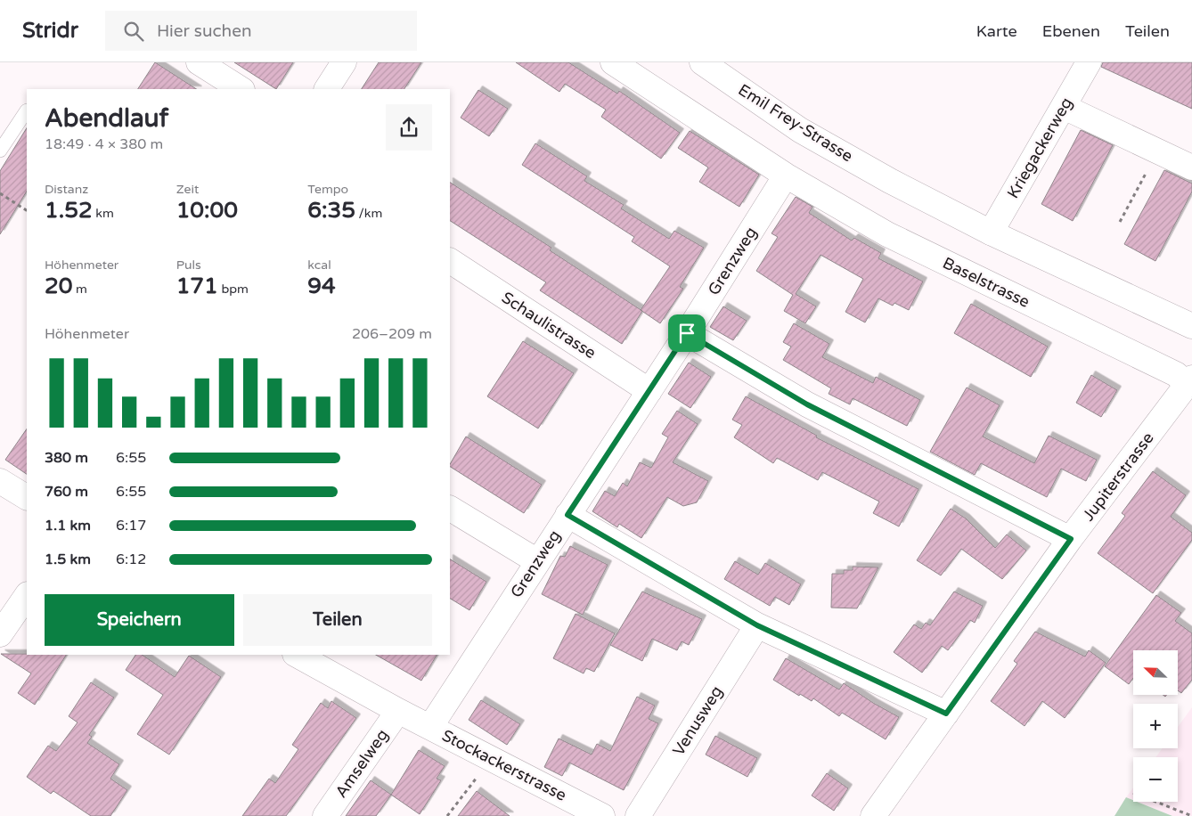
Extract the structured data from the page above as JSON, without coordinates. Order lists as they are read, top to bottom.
{
  "streets": {
    "street": [
      "Emil Frey-Strasse",
      "Kriegackerweg",
      "Grenzweg",
      "Baselstrasse",
      "Schaulistrasse",
      "Jupiterstrasse",
      "Venusweg",
      "Amselweg",
      "Stockackerstrasse"
    ]
  },
  "crossings": [
    ["Emil Frey-Strasse", "Kriegackerweg"],
    ["Grenzweg", "Baselstrasse"],
    ["Grenzweg", "Schaulistrasse"],
    ["Grenzweg", "Stockackerstrasse"],
    ["Baselstrasse", "Jupiterstrasse"],
    ["Amselweg", "Stockackerstrasse"]
  ],
  "north": "top left",
  "page": {
    "header": "Stridr",
    "search": "Hier suchen",
    "nav": ["Karte", "Ebenen", "Teilen"],
    "heading": ["Abendlauf", "18:49 · 4 × 380 m"],
    "stats": [
      ["Distanz", "1.52 km"],
      ["Zeit", "10:00"],
      ["Tempo", "6:35 /km"],
      ["Höhenmeter", "20 m"],
      ["Puls", "171 bpm"],
      ["kcal", "94"]
    ],
    "chart": ["Höhenmeter", "206–209 m"],
    "list": [
      {
        "name": "380 m",
        "note": "6:55"
      },
      {
        "name": "760 m",
        "note": "6:55"
      },
      {
        "name": "1.1 km",
        "note": "6:17"
      },
      {
        "name": "1.5 km",
        "note": "6:12"
      }
    ],
    "buttons": ["Speichern", "Teilen"],
    "map_buttons": ["+", "−"]
  }
}
